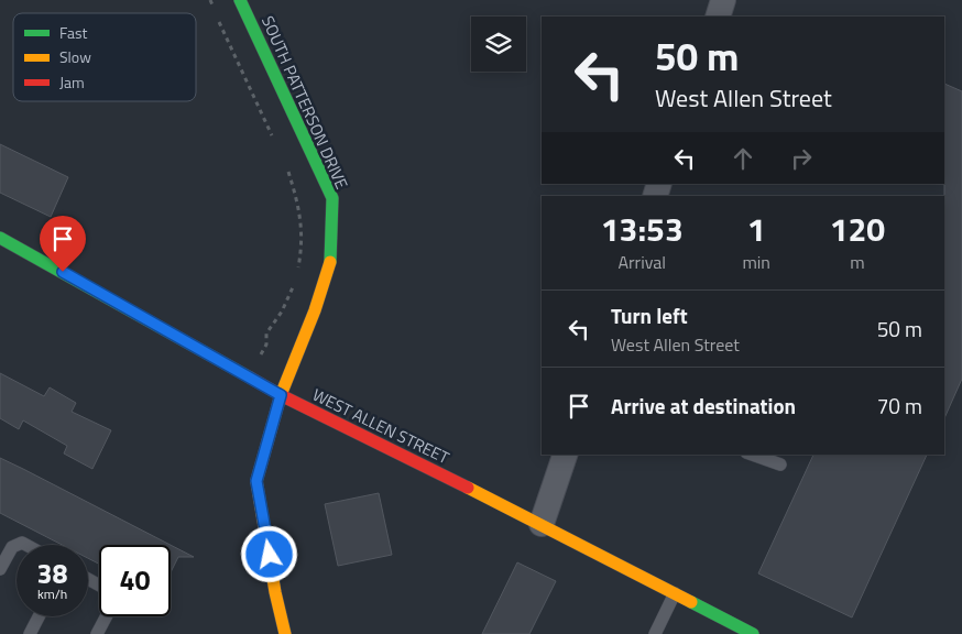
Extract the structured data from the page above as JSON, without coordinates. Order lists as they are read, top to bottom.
{
  "streets": {
    "street": ["SOUTH PATTERSON DRIVE", "WEST ALLEN STREET"]
  },
  "crossings": [
    ["SOUTH PATTERSON DRIVE", "WEST ALLEN STREET"]
  ],
  "legend": ["Fast", "Slow", "Jam"],
  "page": {
    "turn": ["50 m", "West Allen Street"],
    "eta": [
      "13:53",
      "Arrival",
      "1",
      "min",
      "120",
      "m"
    ],
    "list": [
      {
        "name": "Turn left",
        "note": "West Allen Street",
        "value": "50 m"
      },
      {
        "name": "Arrive at destination",
        "value": "70 m"
      }
    ],
    "speed": "38 km/h",
    "limit": "40"
  }
}
